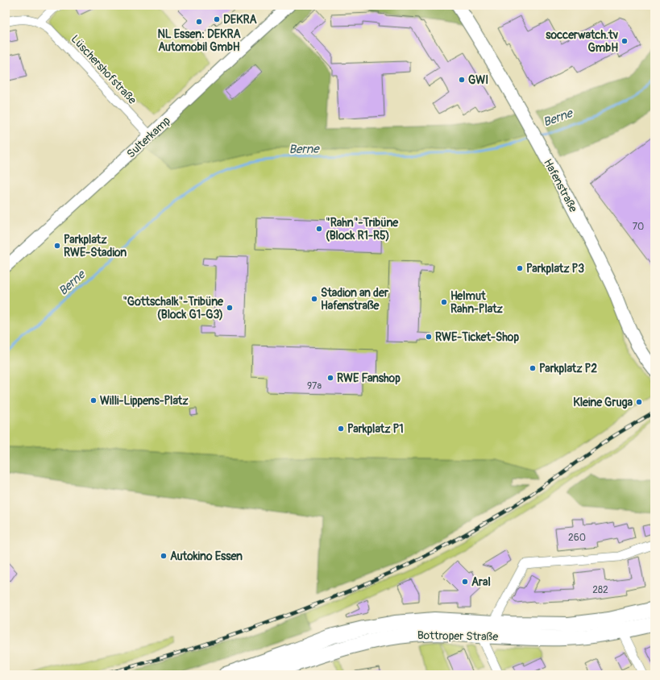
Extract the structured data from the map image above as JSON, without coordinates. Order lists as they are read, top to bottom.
{
  "streets": {
    "main road": ["Hafenstraße", "Bottroper Straße"],
    "street": ["Lüschershofstraße", "Sulterkamp"]
  },
  "crossings": [
    ["Lüschershofstraße", "Sulterkamp"]
  ],
  "water": ["Berne"],
  "places": [
    "DEKRA",
    "NL Essen: DEKRA Automobil GmbH",
    "soccerwatch.tv GmbH",
    "GWI",
    "\"Rahn\"-Tribüne (Block R1-R5)",
    "Parkplatz RWE-Stadion",
    "Parkplatz P3",
    "Stadion an der Hafenstraße",
    "Helmut Rahn-Platz",
    "\"Gottschalk\"-Tribüne (Block G1-G3)",
    "RWE-Ticket-Shop",
    "Parkplatz P2",
    "RWE Fanshop",
    "Willi-Lippens-Platz",
    "Kleine Gruga",
    "Parkplatz P1",
    "Autokino Essen",
    "Aral"
  ],
  "house_numbers": [
    "70",
    "97a",
    "260",
    "282"
  ]
}
